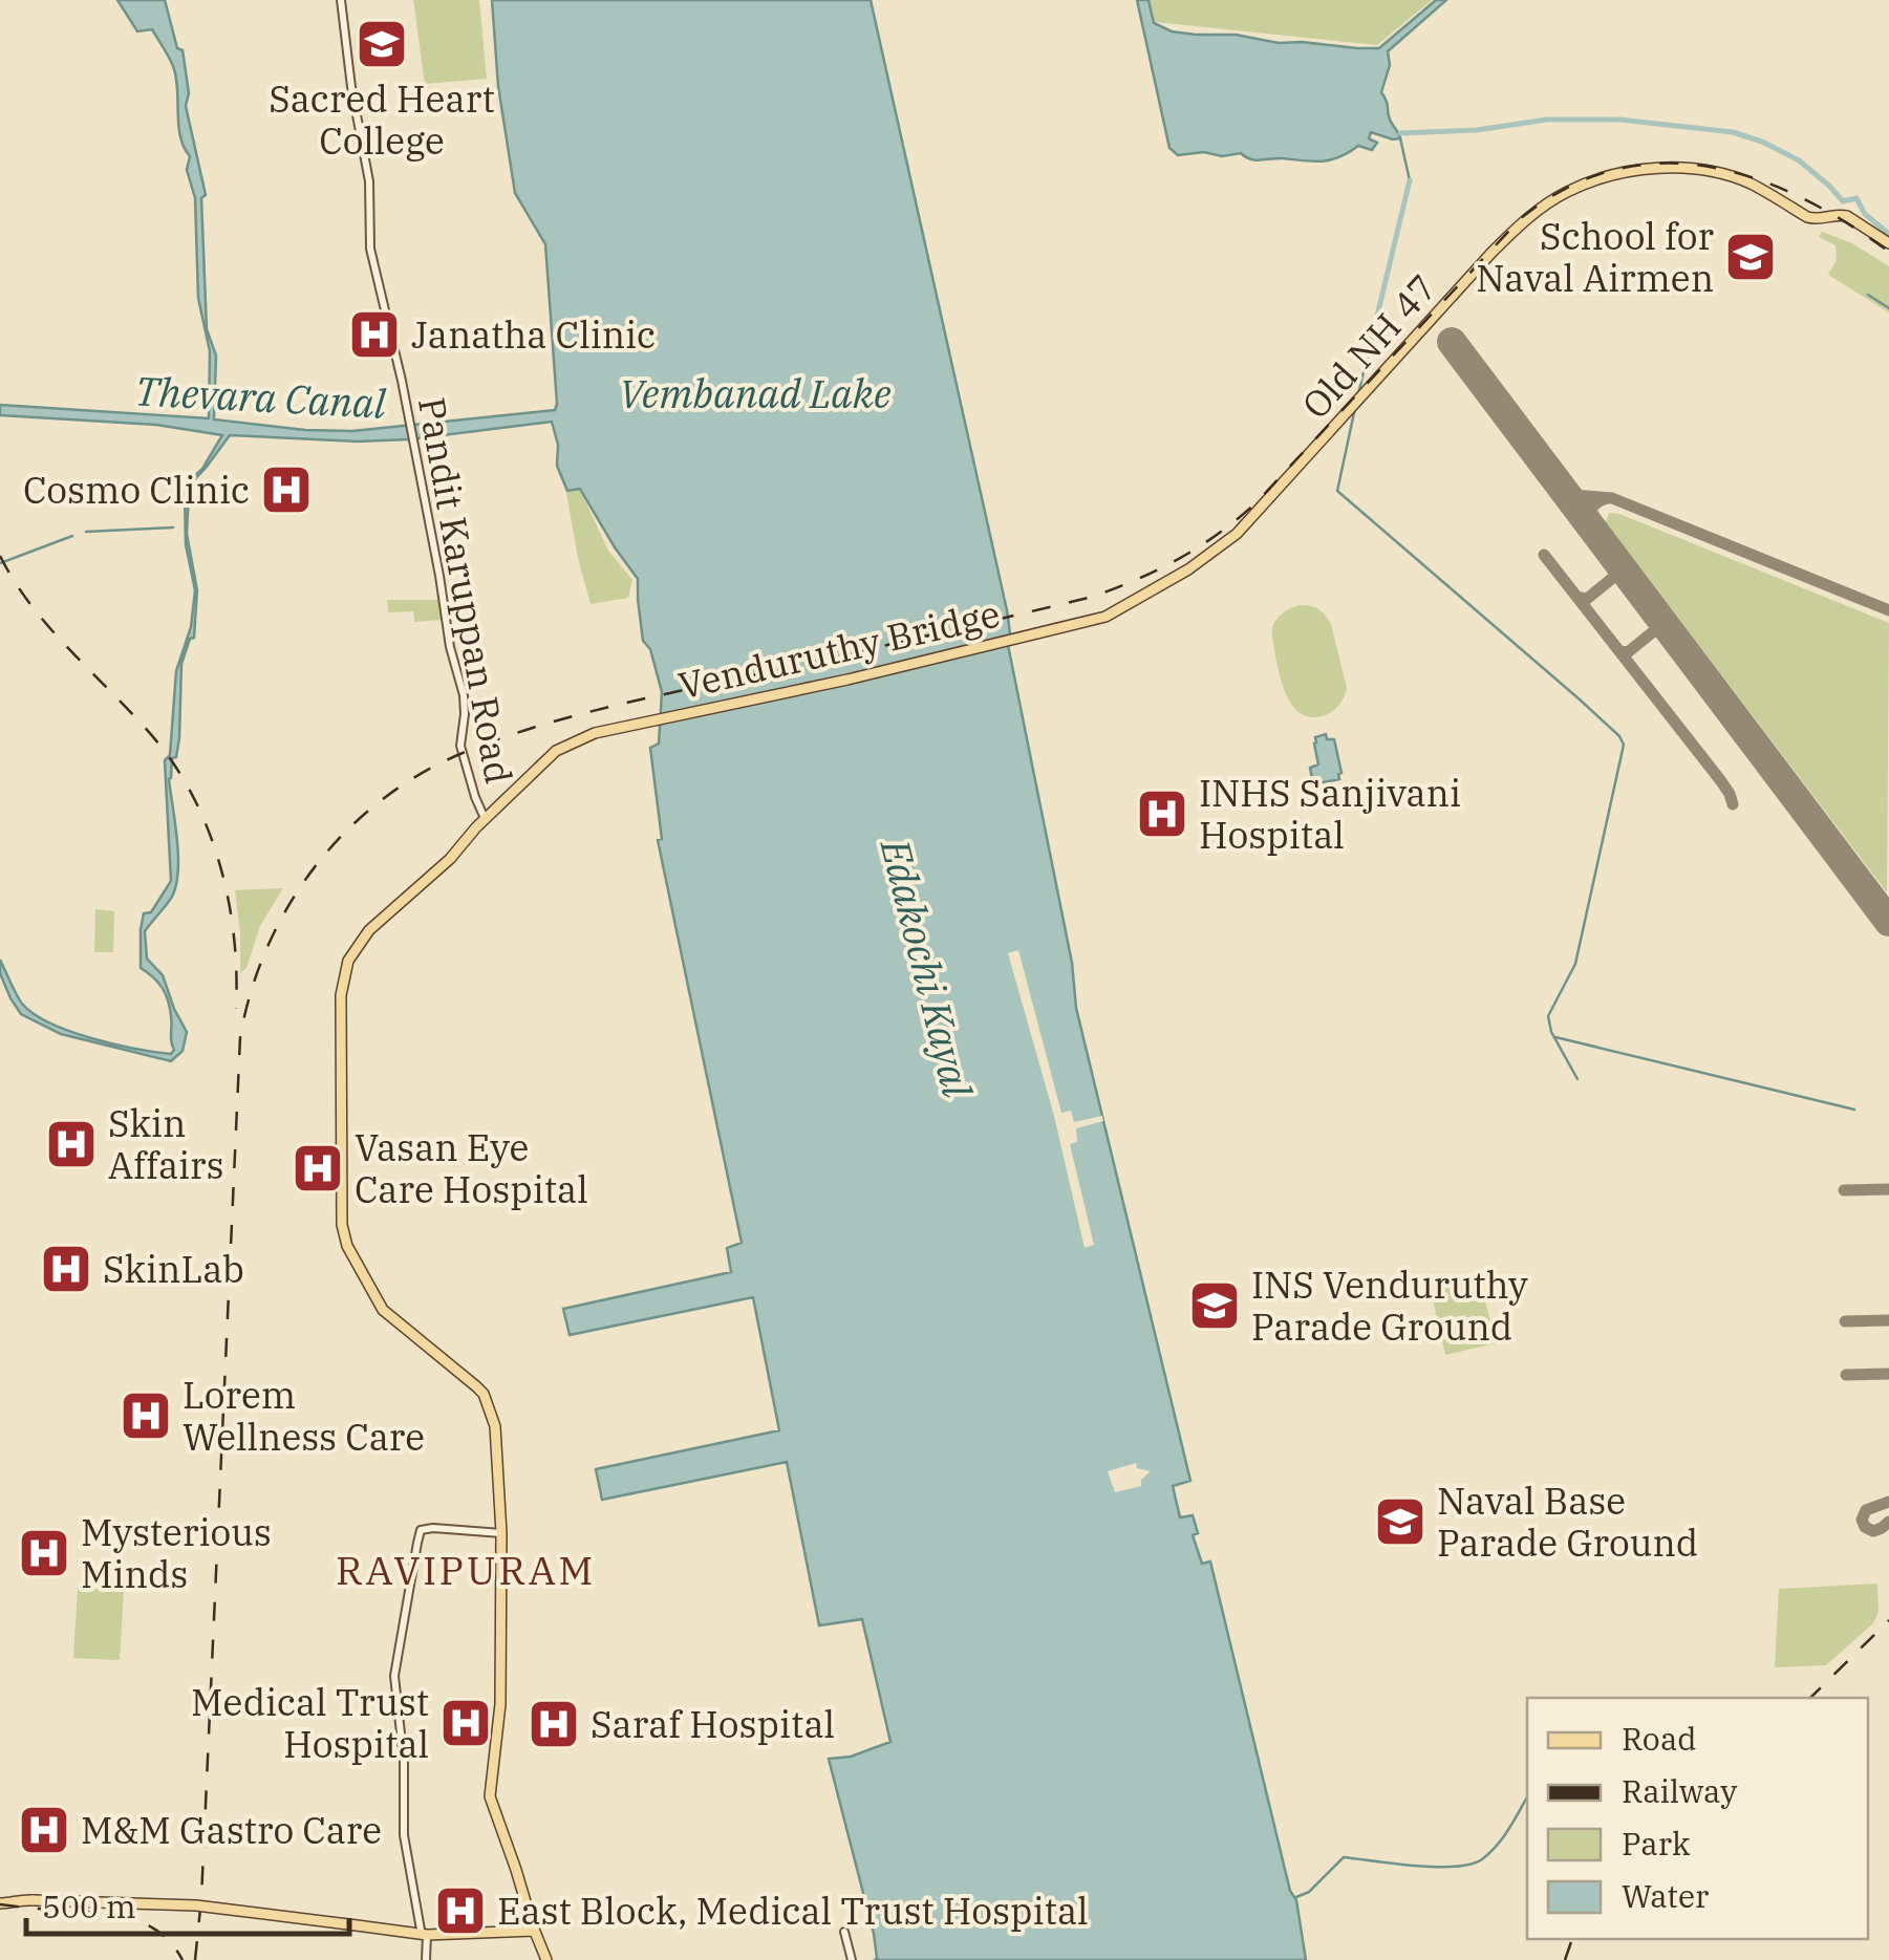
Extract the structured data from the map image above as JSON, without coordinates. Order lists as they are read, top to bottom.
{
  "streets": {
    "main road": ["Old NH 47", "Pandit Karuppan Road", "Venduruthy Bridge"]
  },
  "crossings": [
    ["Old NH 47", "Venduruthy Bridge"],
    ["Pandit Karuppan Road", "Venduruthy Bridge"]
  ],
  "districts": ["RAVIPURAM"],
  "water": ["Vembanad Lake", "Thevara Canal", "Edakochi Kayal"],
  "places": {
    "school or university": [
      "Sacred Heart College",
      "School for Naval Airmen",
      "INS Venduruthy Parade Ground",
      "Naval Base Parade Ground"
    ],
    "hospital": [
      "Janatha Clinic",
      "Cosmo Clinic",
      "INHS Sanjivani Hospital",
      "Skin Affairs",
      "Vasan Eye Care Hospital",
      "SkinLab",
      "Lorem Wellness Care",
      "Mysterious Minds",
      "Medical Trust Hospital",
      "Saraf Hospital",
      "M&M Gastro Care",
      "East Block, Medical Trust Hospital"
    ]
  },
  "legend": [
    "Road",
    "Railway",
    "Park",
    "Water"
  ],
  "scale_bar": "500 m"
}
